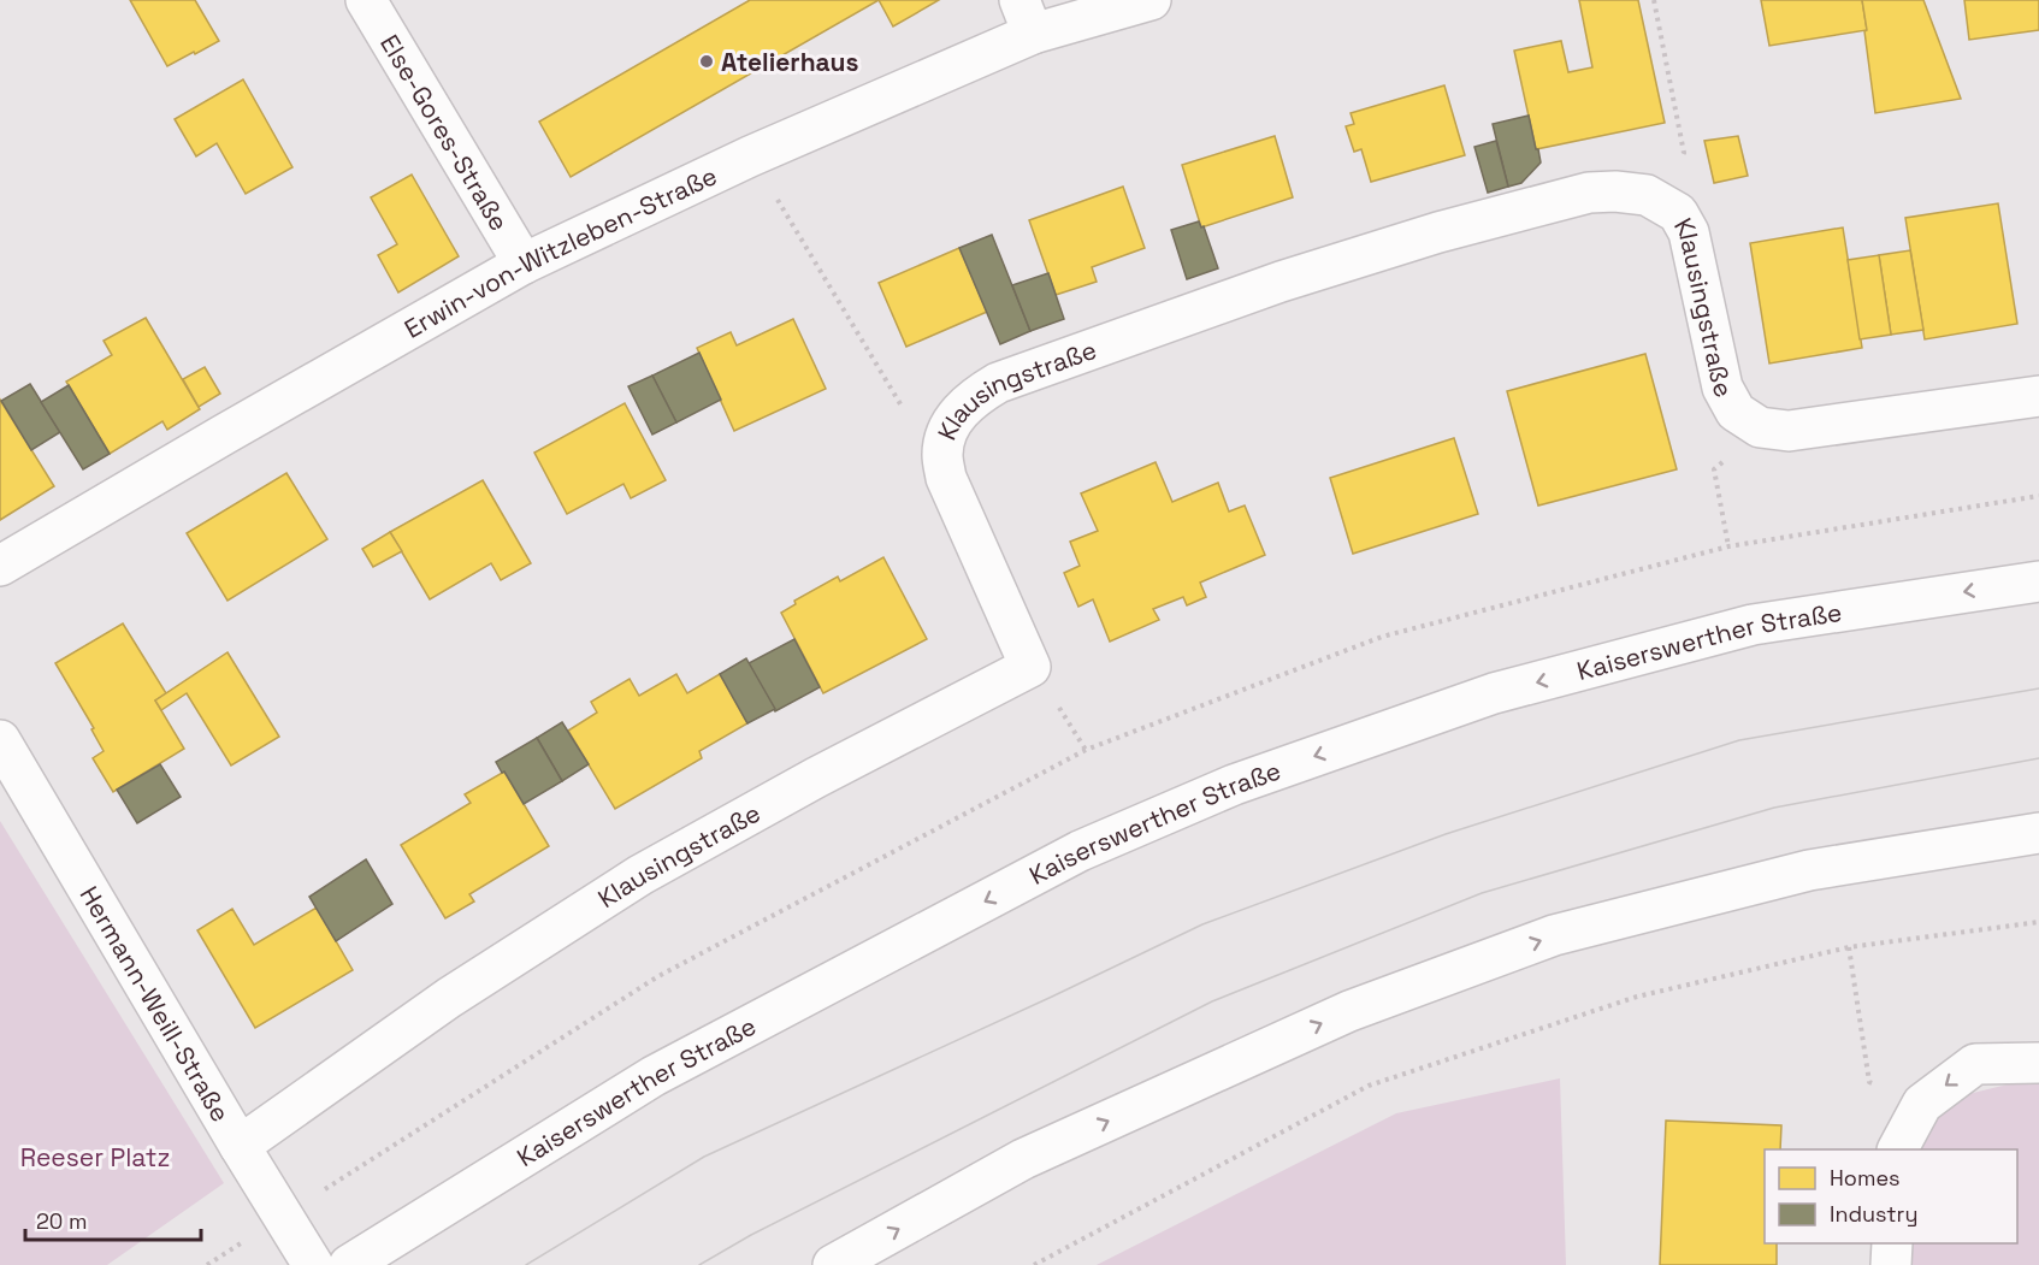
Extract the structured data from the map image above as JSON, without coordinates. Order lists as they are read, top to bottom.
{
  "streets": {
    "street": [
      "Else-Gores-Straße",
      "Erwin-von-Witzleben-Straße",
      "Klausingstraße",
      "Kaiserswerther Straße",
      "Hermann-Weill-Straße"
    ]
  },
  "crossings": [
    ["Else-Gores-Straße", "Erwin-von-Witzleben-Straße"],
    ["Klausingstraße", "Hermann-Weill-Straße"]
  ],
  "parks": ["Reeser Platz"],
  "places": ["Atelierhaus"],
  "legend": ["Homes", "Industry"],
  "scale_bar": "20 m"
}
